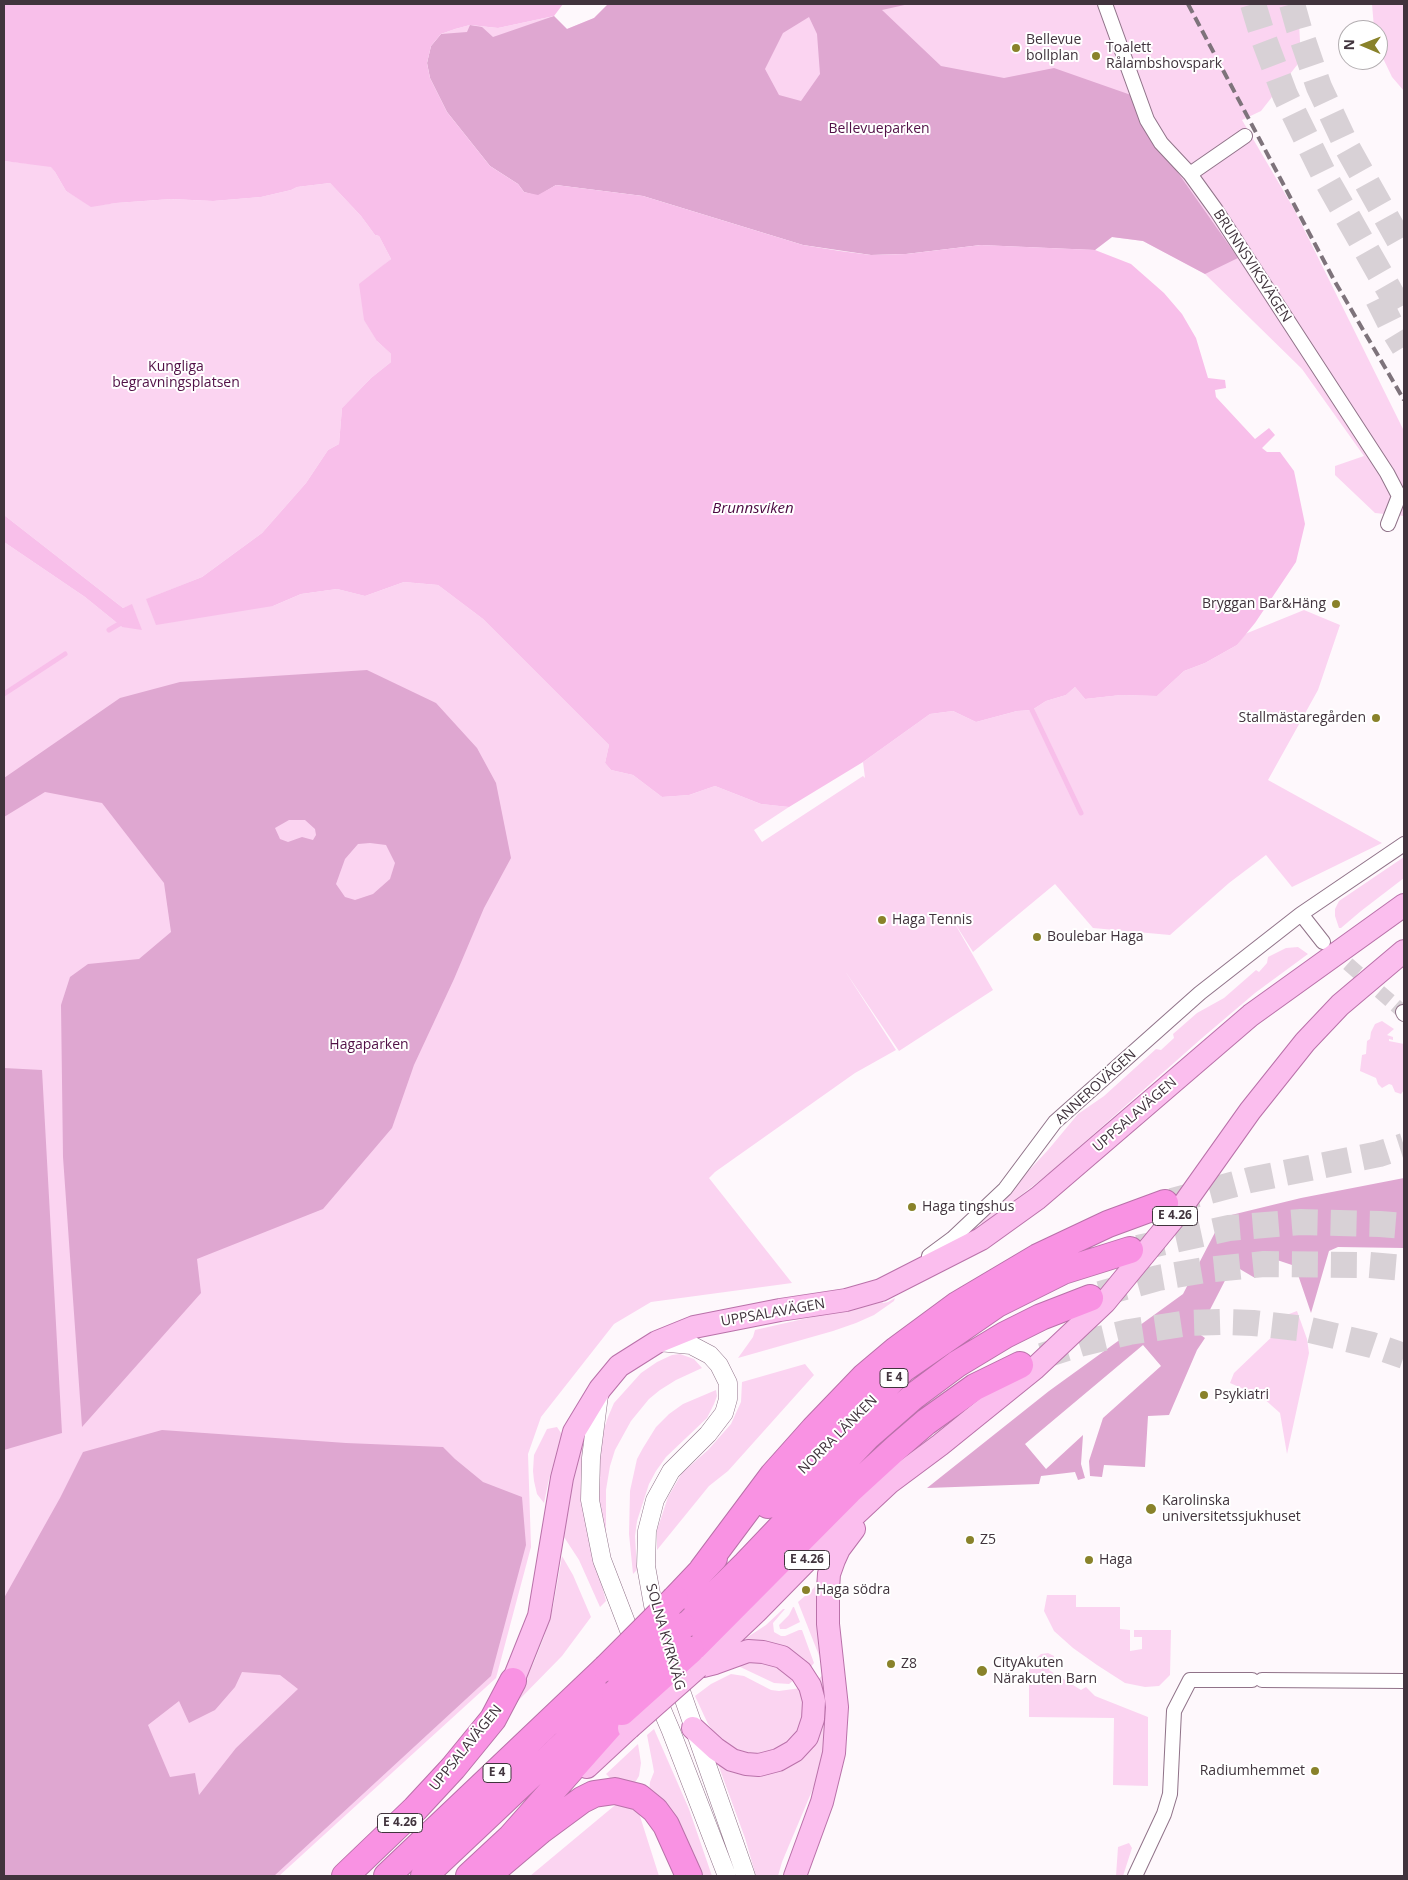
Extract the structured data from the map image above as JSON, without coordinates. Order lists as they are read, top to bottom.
{
  "streets": {
    "highway": [
      "UPPSALAVÄGEN",
      "E 4.26",
      "E 4",
      "NORRA LÄNKEN"
    ],
    "street": ["BRUNNSVIKSVÄGEN", "ANNEROVÄGEN", "SOLNA KYRKVÄG"]
  },
  "crossings": [
    ["ANNEROVÄGEN", "UPPSALAVÄGEN"],
    ["UPPSALAVÄGEN", "SOLNA KYRKVÄG"],
    ["E 4.26", "NORRA LÄNKEN"]
  ],
  "water": ["Brunnsviken"],
  "parks": ["Bellevueparken", "Kungliga begravningsplatsen", "Hagaparken"],
  "places": [
    "Bellevue bollplan",
    "Toalett Rålambshovspark",
    "Bryggan Bar&Häng",
    "Stallmästaregården",
    "Haga Tennis",
    "Boulebar Haga",
    "Haga tingshus",
    "Psykiatri",
    "Karolinska universitetssjukhuset",
    "Z5",
    "Haga",
    "Haga södra",
    "Z8",
    "CityAkuten Närakuten Barn",
    "Radiumhemmet"
  ],
  "north": "left"
}
